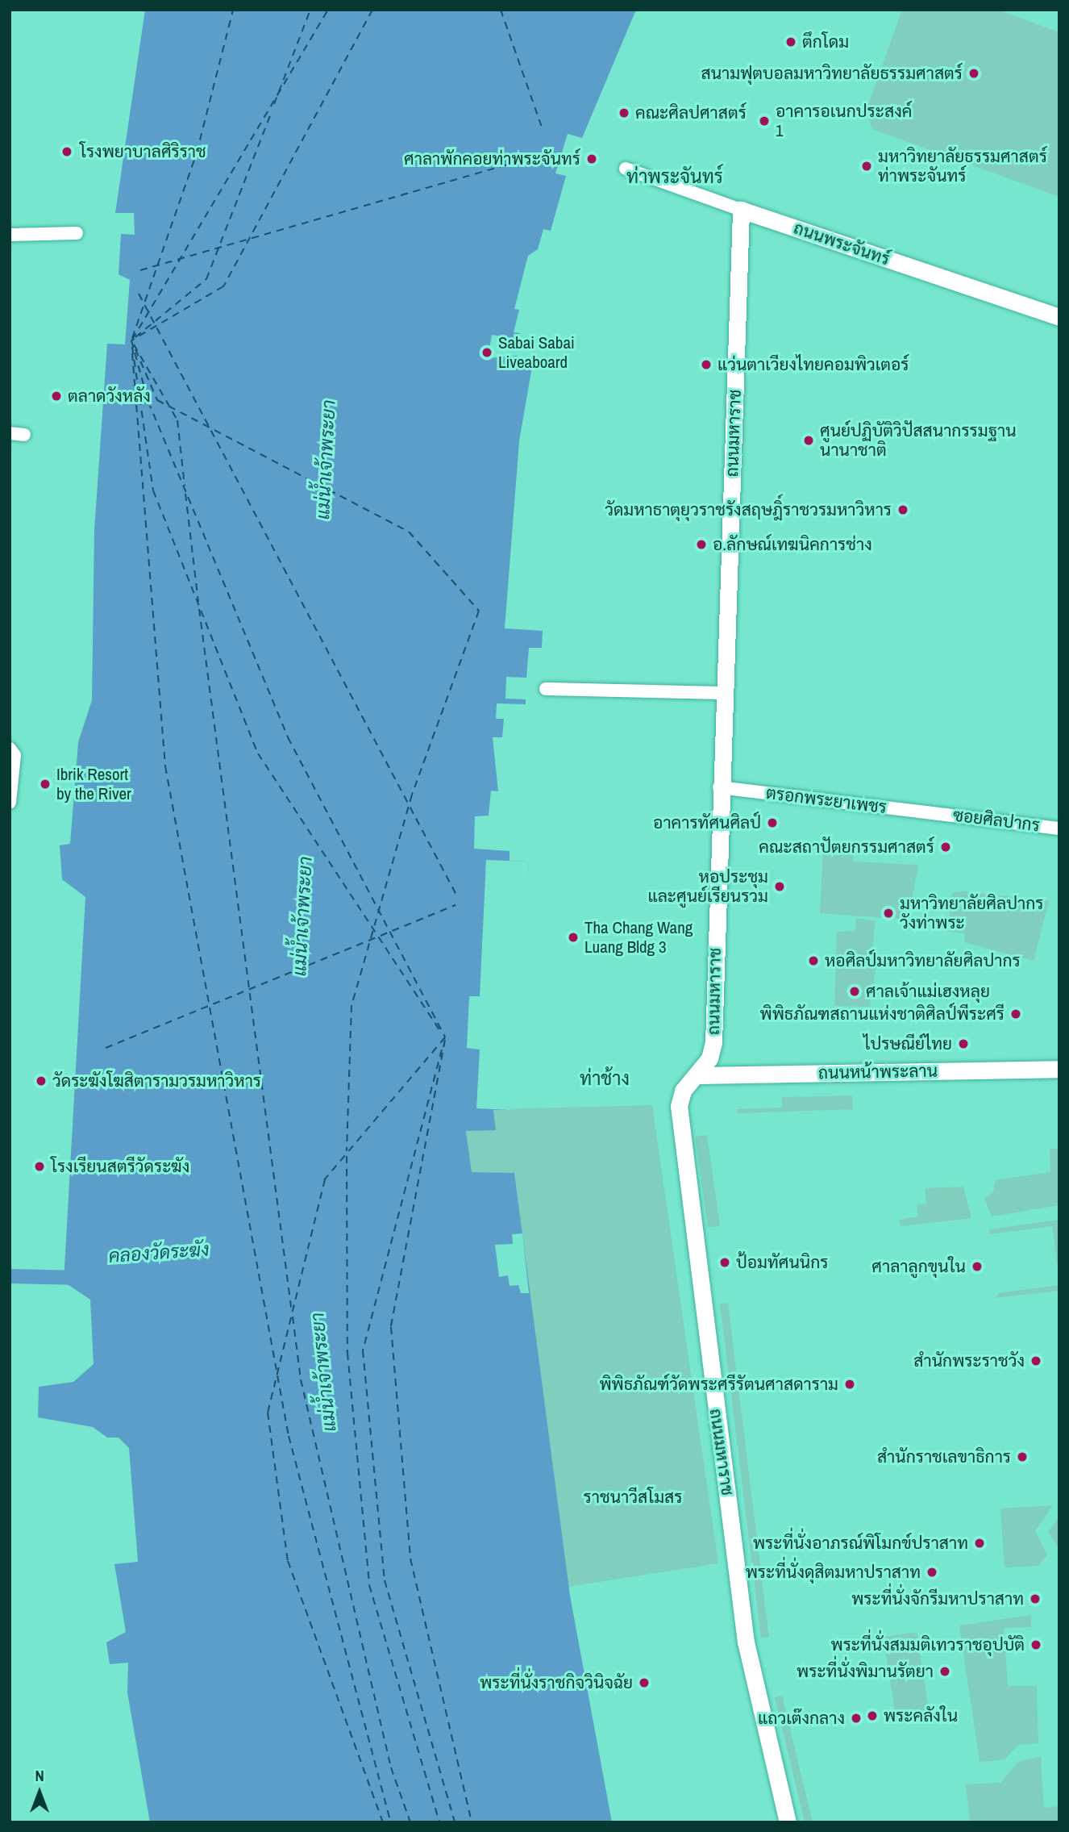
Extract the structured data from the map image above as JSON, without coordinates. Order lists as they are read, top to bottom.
{
  "streets": {
    "street": [
      "ถนนพระจันทร์",
      "ถนนมหาราช",
      "ตรอกพระยาเพชร",
      "ซอยศิลปากร",
      "ถนนหน้าพระลาน"
    ]
  },
  "crossings": [
    ["ถนนพระจันทร์", "ถนนมหาราช"],
    ["ถนนมหาราช", "ตรอกพระยาเพชร"],
    ["ถนนมหาราช", "ถนนหน้าพระลาน"],
    ["ตรอกพระยาเพชร", "ซอยศิลปากร"]
  ],
  "districts": ["ท่าพระจันทร์", "ท่าช้าง"],
  "water": ["แม่น้ำเจ้าพระยา", "คลองวัดระฆัง"],
  "parks": ["ราชนาวีสโมสร"],
  "places": [
    "ตึกโดม",
    "สนามฟุตบอลมหาวิทยาลัยธรรมศาสตร์",
    "คณะศิลปศาสตร์",
    "อาคารอเนกประสงค์ 1",
    "โรงพยาบาลศิริราช",
    "ศาลาพักคอยท่าพระจันทร์",
    "มหาวิทยาลัยธรรมศาสตร์ ท่าพระจันทร์",
    "Sabai Sabai Liveaboard",
    "แว่นตาเวียงไทยคอมพิวเตอร์",
    "ตลาดวังหลัง",
    "ศูนย์ปฏิบัติวิปัสสนากรรมฐาน นานาชาติ",
    "วัดมหาธาตุยุวราชรังสฤษฎิ์ราชวรมหาวิหาร",
    "อ.ลักษณ์เทฆนิคการช่าง",
    "Ibrik Resort by the River",
    "อาคารทัศนศิลป์",
    "คณะสถาปัตยกรรมศาสตร์",
    "หอประชุม และศูนย์เรียนรวม",
    "มหาวิทยาลัยศิลปากร วังท่าพระ",
    "Tha Chang Wang Luang Bldg 3",
    "หอศิลป์มหาวิทยาลัยศิลปากร",
    "ศาลเจ้าแม่เฮงหลุย",
    "พิพิธภัณฑสถานแห่งชาติศิลป์พีระศรี",
    "ไปรษณีย์ไทย",
    "วัดระฆังโฆสิตารามวรมหาวิหาร",
    "โรงเรียนสตรีวัดระฆัง",
    "ป้อมทัศนนิกร",
    "ศาลาลูกขุนใน",
    "สำนักพระราชวัง",
    "พิพิธภัณฑ์วัดพระศรีรัตนศาสดาราม",
    "สำนักราชเลขาธิการ",
    "พระที่นั่งอาภรณ์พิโมกข์ปราสาท",
    "พระที่นั่งดุสิตมหาปราสาท",
    "พระที่นั่งจักรีมหาปราสาท",
    "พระที่นั่งสมมติเทวราชอุปบัติ",
    "พระที่นั่งพิมานรัตยา",
    "พระที่นั่งราชกิจวินิจฉัย",
    "พระคลังใน",
    "แถวเต๊งกลาง"
  ],
  "north": "top"
}
